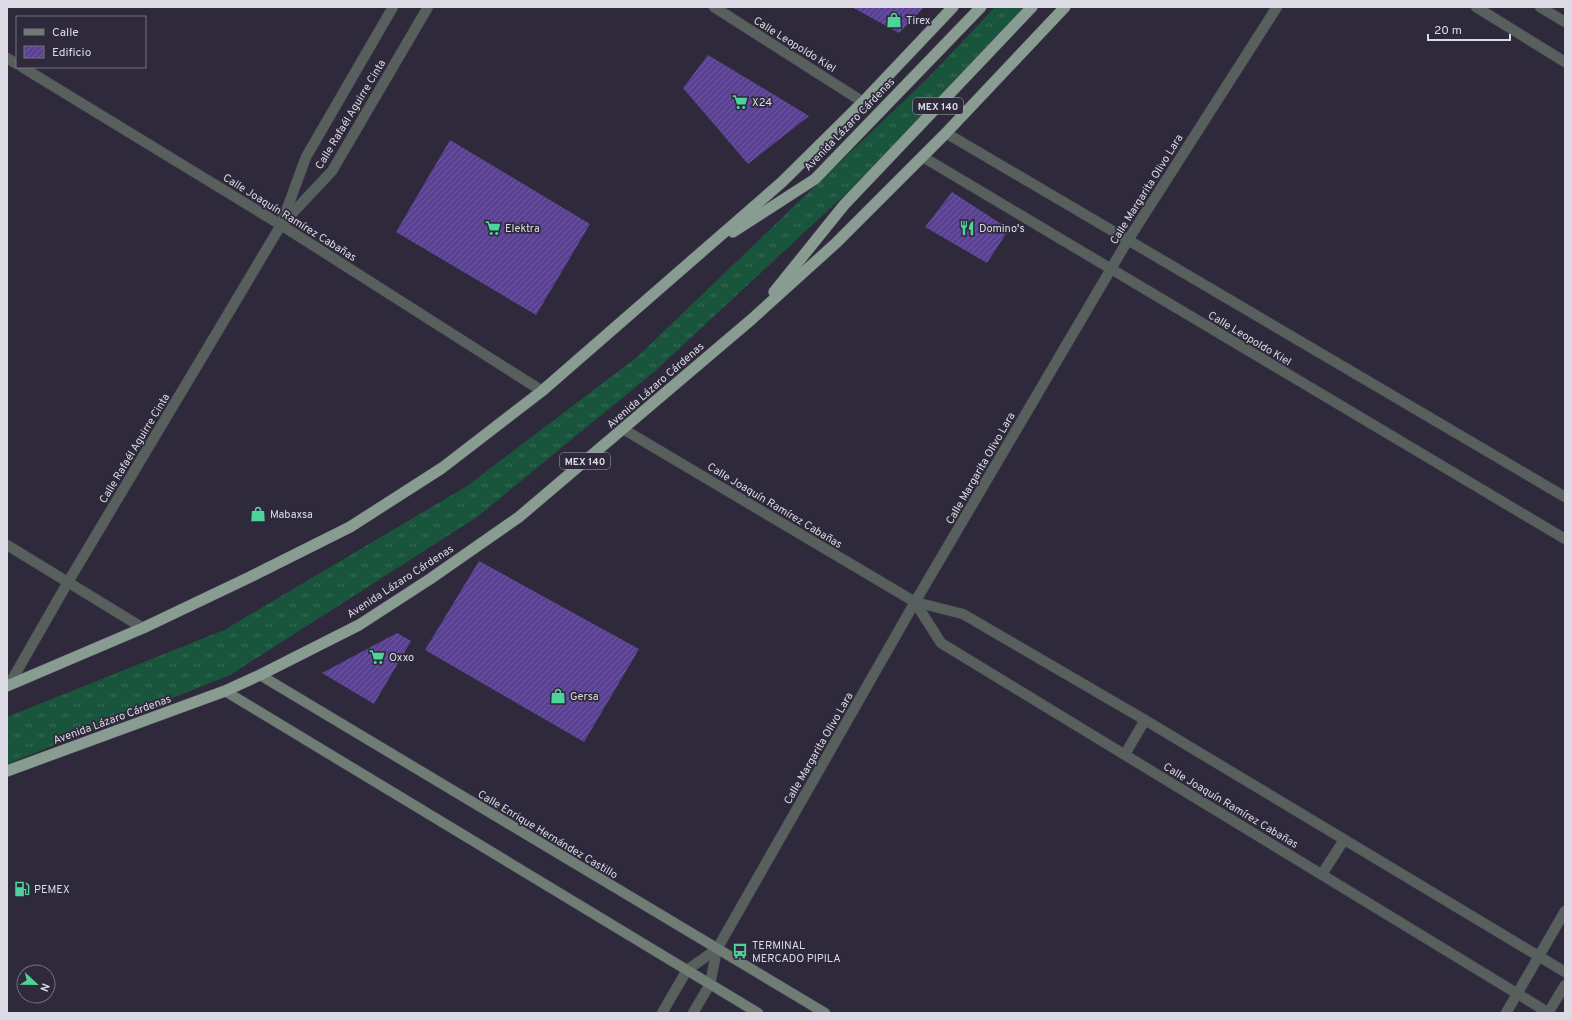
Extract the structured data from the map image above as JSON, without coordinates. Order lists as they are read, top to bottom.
{
  "streets": {
    "highway": ["MEX 140", "Avenida Lázaro Cárdenas"],
    "main road": ["Calle Enrique Hernández Castillo"],
    "street": [
      "Calle Leopoldo Kiel",
      "Calle Rafaél Aguirre Cinta",
      "Calle Margarita Olivo Lara",
      "Calle Joaquín Ramírez Cabañas"
    ]
  },
  "crossings": [
    ["Calle Leopoldo Kiel", "Avenida Lázaro Cárdenas"],
    ["Calle Leopoldo Kiel", "Calle Margarita Olivo Lara"],
    ["Calle Rafaél Aguirre Cinta", "Avenida Lázaro Cárdenas"],
    ["Calle Rafaél Aguirre Cinta", "Calle Joaquín Ramírez Cabañas"],
    ["Avenida Lázaro Cárdenas", "Calle Joaquín Ramírez Cabañas"],
    ["Avenida Lázaro Cárdenas", "Calle Enrique Hernández Castillo"],
    ["Calle Margarita Olivo Lara", "Calle Joaquín Ramírez Cabañas"],
    ["Calle Margarita Olivo Lara", "Calle Enrique Hernández Castillo"]
  ],
  "places": {
    "shop": ["Tirex", "Mabaxsa", "Gersa"],
    "supermarket": ["X24", "Elektra", "Oxxo"],
    "restaurant": ["Domino's"],
    "fuel station": ["PEMEX"],
    "bus stop": ["TERMINAL MERCADO PIPILA"]
  },
  "legend": ["Calle", "Edificio"],
  "scale_bar": "20 m",
  "north": "right"
}
